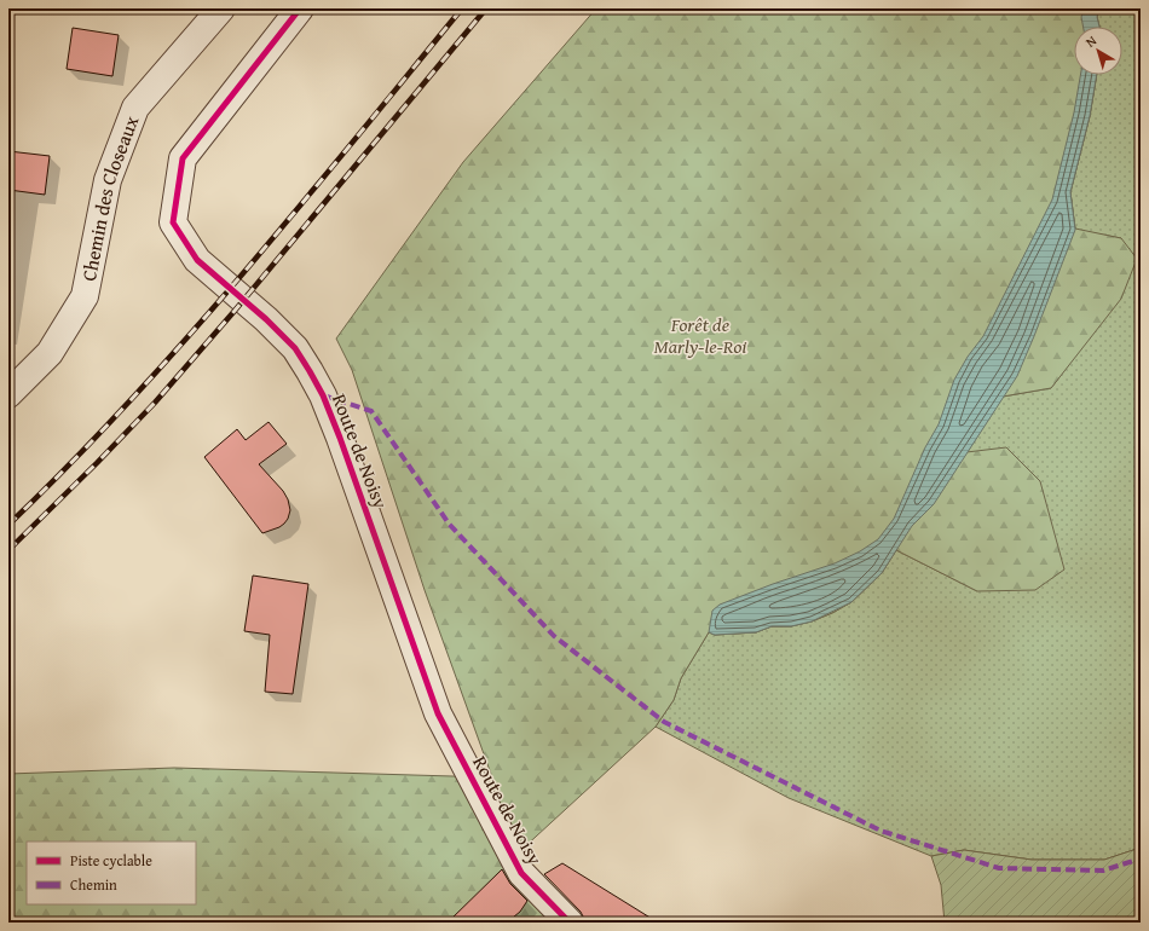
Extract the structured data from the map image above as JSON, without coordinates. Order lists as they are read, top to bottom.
{
  "streets": {
    "street": ["Chemin des Closeaux", "Route de Noisy"]
  },
  "parks": ["Forêt de Marly-le-Roi"],
  "legend": ["Piste cyclable", "Chemin"],
  "north": "top left"
}
